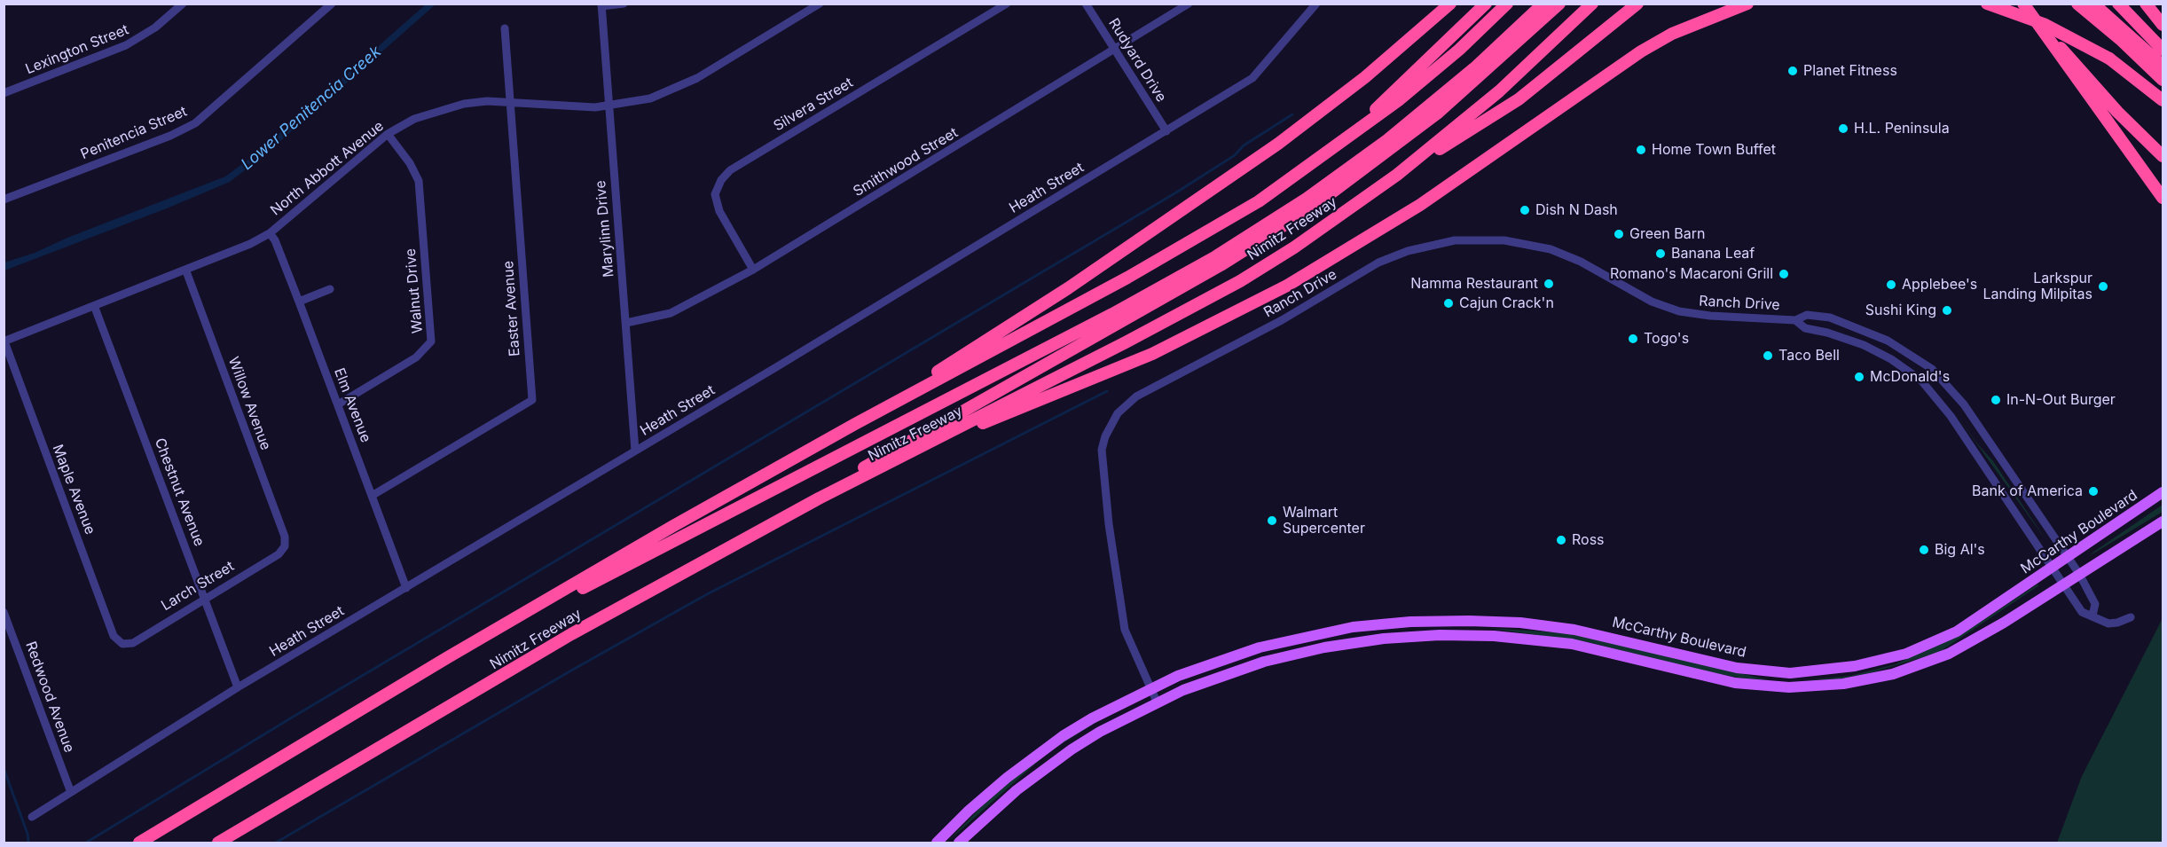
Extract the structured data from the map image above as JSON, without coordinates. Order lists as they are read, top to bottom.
{
  "streets": {
    "highway": ["Nimitz Freeway"],
    "main road": ["McCarthy Boulevard"],
    "street": [
      "Lexington Street",
      "Rudyard Drive",
      "Silvera Street",
      "Penitencia Street",
      "Smithwood Street",
      "North Abbott Avenue",
      "Heath Street",
      "Marylinn Drive",
      "Walnut Drive",
      "Ranch Drive",
      "Easter Avenue",
      "Willow Avenue",
      "Elm Avenue",
      "Maple Avenue",
      "Chestnut Avenue",
      "Larch Street",
      "Redwood Avenue"
    ]
  },
  "crossings": [
    ["Rudyard Drive", "Smithwood Street"],
    ["Rudyard Drive", "Heath Street"],
    ["Silvera Street", "Smithwood Street"],
    ["Smithwood Street", "Marylinn Drive"],
    ["North Abbott Avenue", "Marylinn Drive"],
    ["North Abbott Avenue", "Walnut Drive"],
    ["North Abbott Avenue", "Easter Avenue"],
    ["North Abbott Avenue", "Willow Avenue"],
    ["North Abbott Avenue", "Elm Avenue"],
    ["North Abbott Avenue", "Maple Avenue"],
    ["North Abbott Avenue", "Chestnut Avenue"],
    ["Heath Street", "Marylinn Drive"],
    ["Heath Street", "Elm Avenue"],
    ["Heath Street", "Chestnut Avenue"],
    ["Heath Street", "Redwood Avenue"],
    ["Walnut Drive", "Elm Avenue"],
    ["Ranch Drive", "McCarthy Boulevard"],
    ["Easter Avenue", "Elm Avenue"],
    ["Willow Avenue", "Larch Street"],
    ["Maple Avenue", "Larch Street"],
    ["Chestnut Avenue", "Larch Street"]
  ],
  "water": ["Lower Penitencia Creek"],
  "places": [
    "Planet Fitness",
    "H.L. Peninsula",
    "Home Town Buffet",
    "Dish N Dash",
    "Green Barn",
    "Banana Leaf",
    "Romano's Macaroni Grill",
    "Namma Restaurant",
    "Applebee's",
    "Larkspur Landing Milpitas",
    "Cajun Crack'n",
    "Sushi King",
    "Togo's",
    "Taco Bell",
    "McDonald's",
    "In-N-Out Burger",
    "Bank of America",
    "Walmart Supercenter",
    "Ross",
    "Big Al's"
  ]
}
